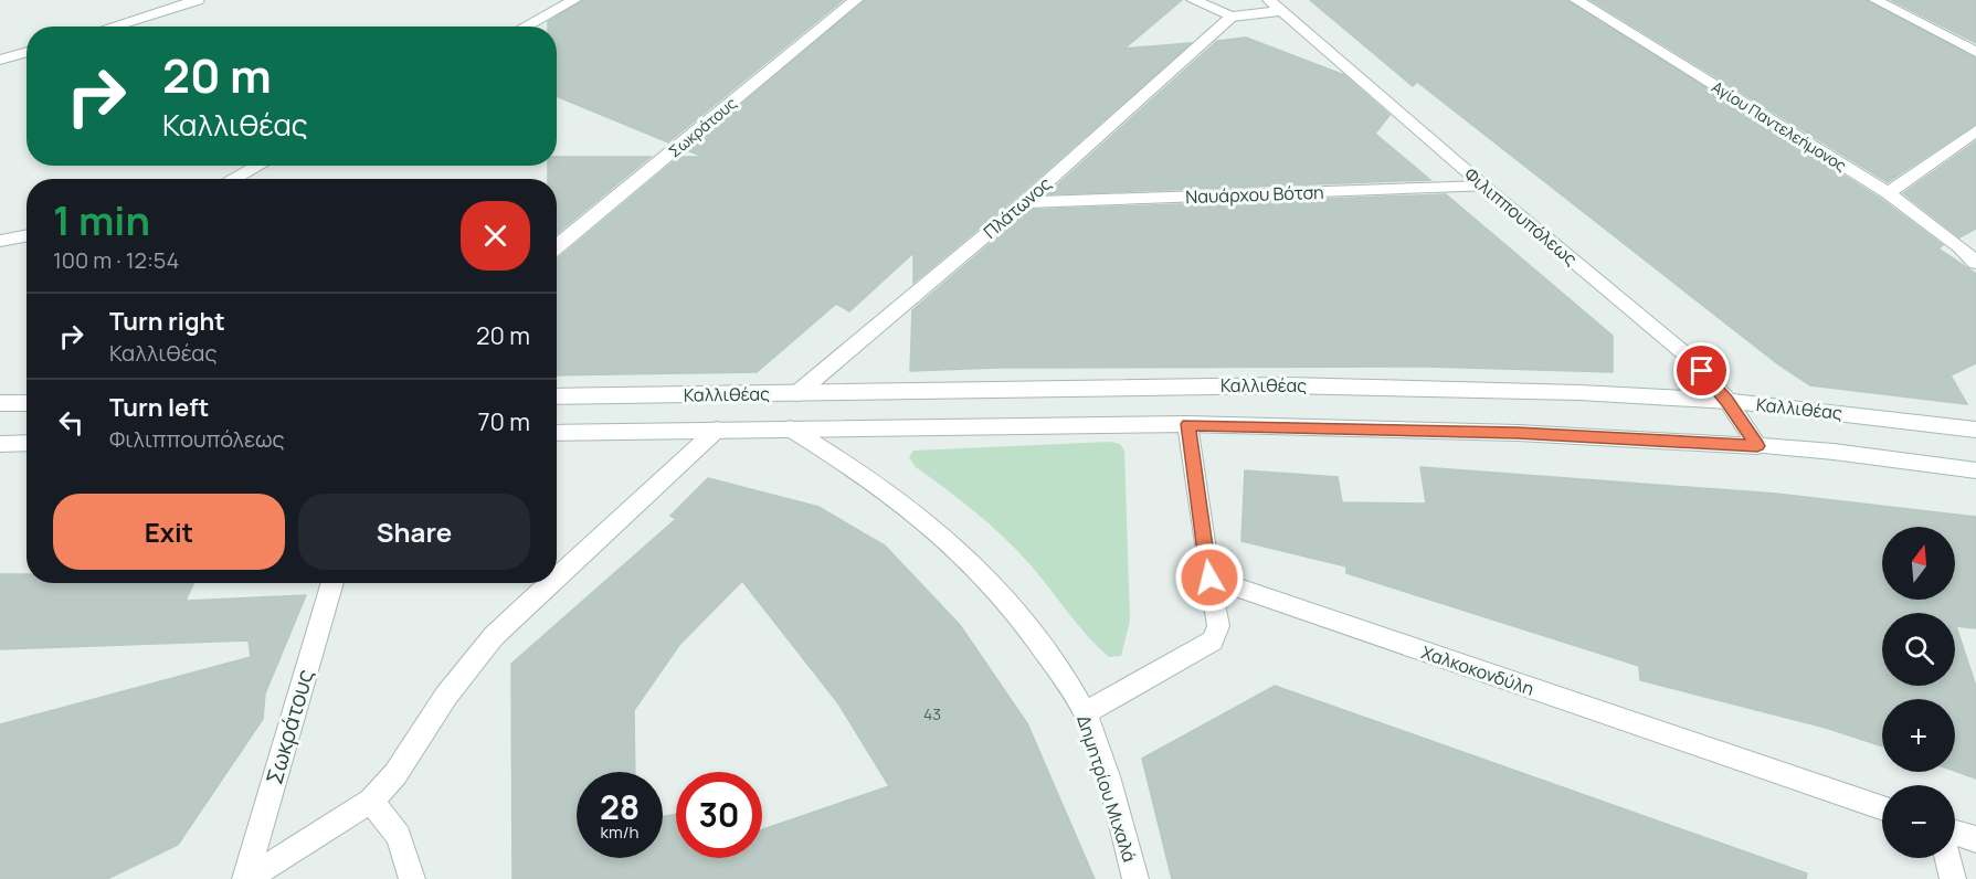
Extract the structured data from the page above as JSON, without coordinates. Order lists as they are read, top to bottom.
{
  "streets": {
    "street": [
      "Αγίου Παντελεήμονος",
      "Σωκράτους",
      "Ναυάρχου Βότση",
      "Πλάτωνος",
      "Φιλιππουπόλεως",
      "Καλλιθέας",
      "Χαλκοκονδύλη",
      "Δημητρίου Μιχαλά"
    ]
  },
  "crossings": [
    ["Ναυάρχου Βότση", "Πλάτωνος"],
    ["Ναυάρχου Βότση", "Φιλιππουπόλεως"],
    ["Πλάτωνος", "Καλλιθέας"],
    ["Φιλιππουπόλεως", "Καλλιθέας"],
    ["Καλλιθέας", "Δημητρίου Μιχαλά"]
  ],
  "house_numbers": ["43"],
  "north": "top",
  "page": {
    "turn": ["20 m", "Καλλιθέας"],
    "heading": ["1 min", "100 m · 12:54"],
    "list": [
      {
        "name": "Turn right",
        "note": "Καλλιθέας",
        "value": "20 m"
      },
      {
        "name": "Turn left",
        "note": "Φιλιππουπόλεως",
        "value": "70 m"
      }
    ],
    "buttons": ["Exit", "Share"],
    "map_buttons": ["+", "−"],
    "speed": "28 km/h",
    "limit": "30"
  }
}
